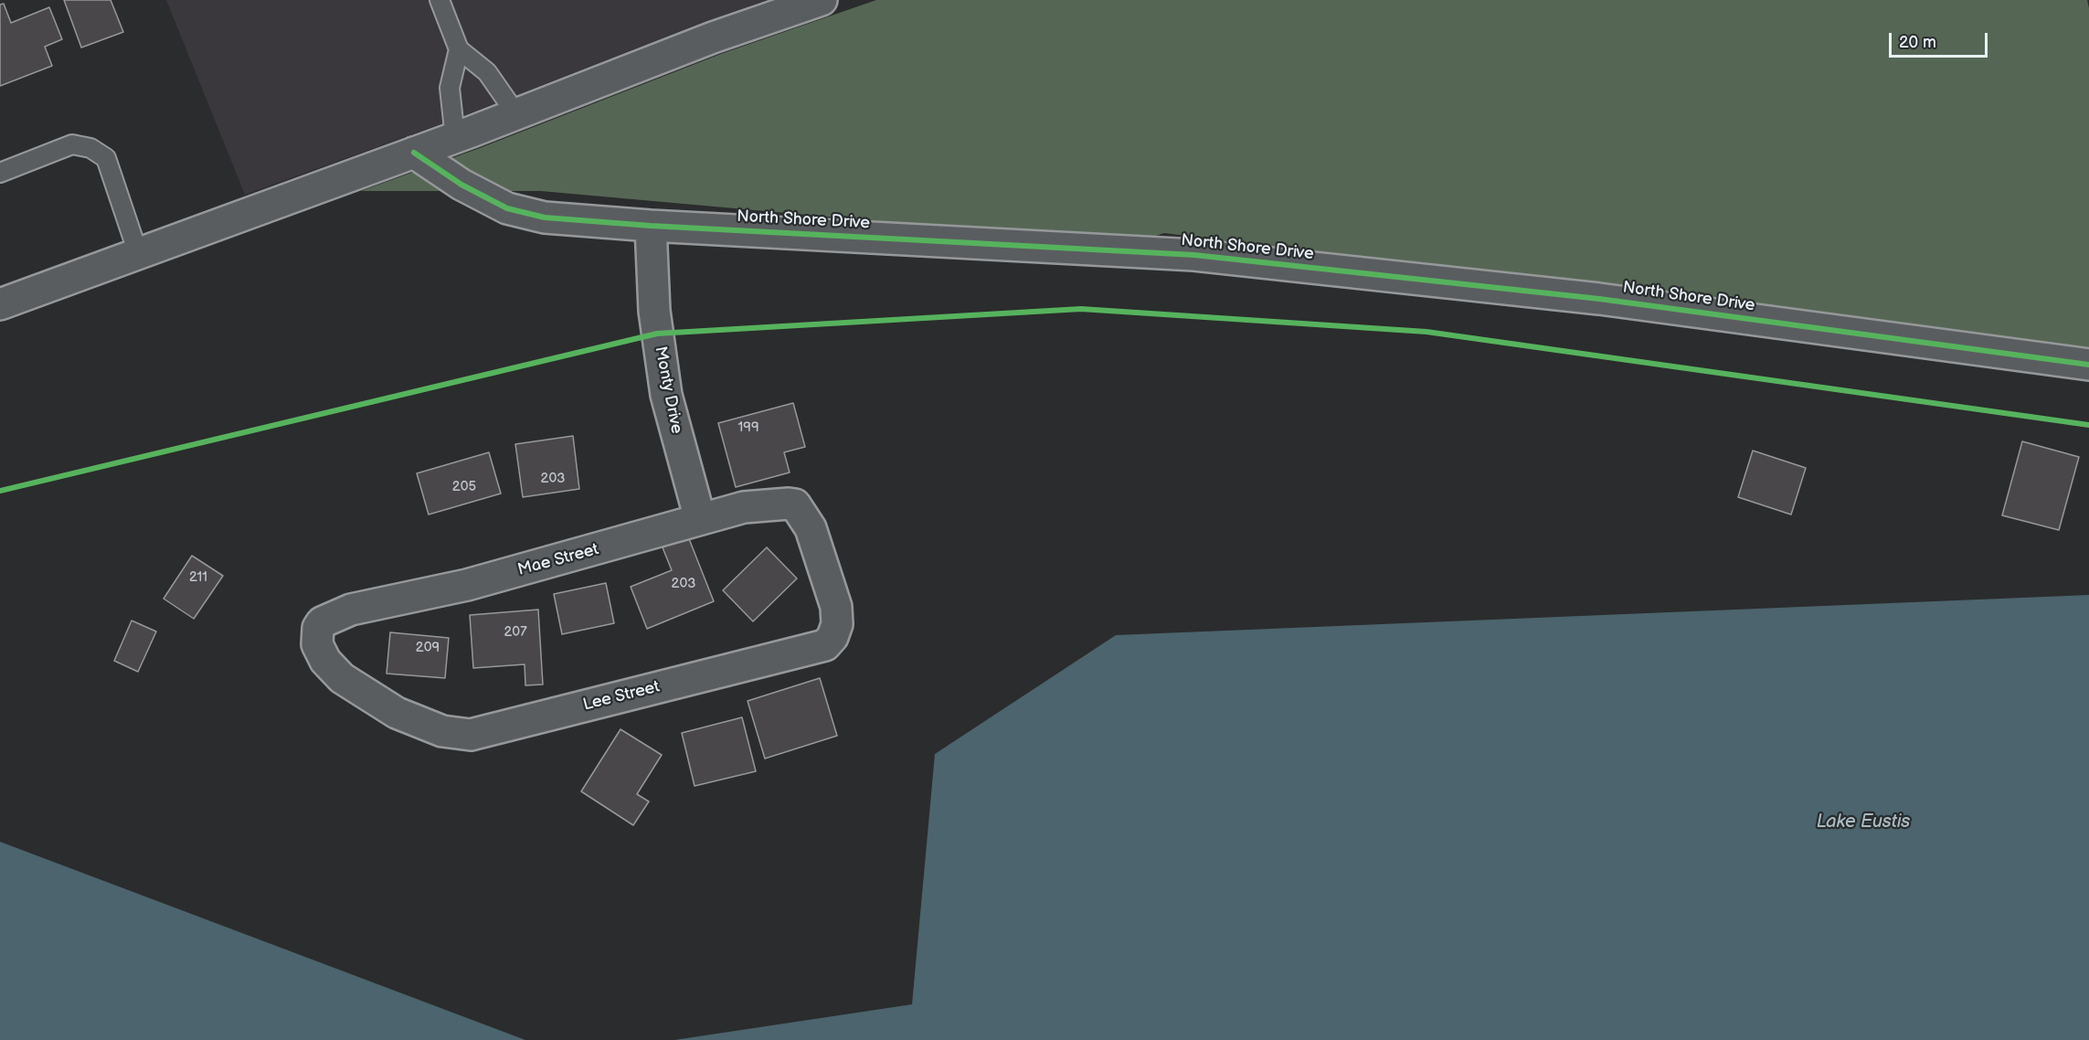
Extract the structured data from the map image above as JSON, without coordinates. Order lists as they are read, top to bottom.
{
  "streets": {
    "street": [
      "North Shore Drive",
      "Monty Drive",
      "Mae Street",
      "Lee Street"
    ]
  },
  "crossings": [
    ["North Shore Drive", "Monty Drive"],
    ["Monty Drive", "Mae Street"],
    ["Mae Street", "Lee Street"]
  ],
  "water": ["Lake Eustis"],
  "house_numbers": [
    "199",
    "203",
    "205",
    "211",
    "203",
    "207",
    "209"
  ],
  "scale_bar": "20 m"
}
